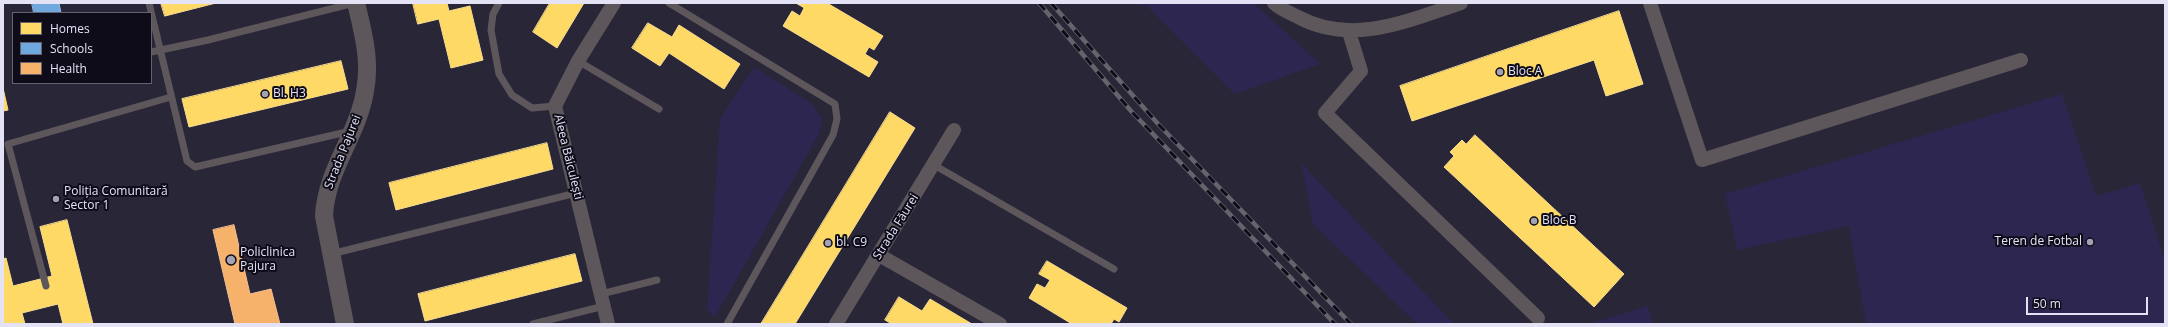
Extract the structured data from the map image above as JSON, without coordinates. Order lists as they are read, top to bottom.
{
  "streets": {
    "street": ["Strada Pajurei", "Aleea Băiculești", "Strada Făurei"]
  },
  "places": [
    "Bloc A",
    "Bl. H3",
    "Poliția Comunitară Sector 1",
    "Bloc B",
    "Teren de Fotbal",
    "bl. C9",
    "Policlinica Pajura"
  ],
  "legend": ["Homes", "Schools", "Health"],
  "scale_bar": "50 m"
}
